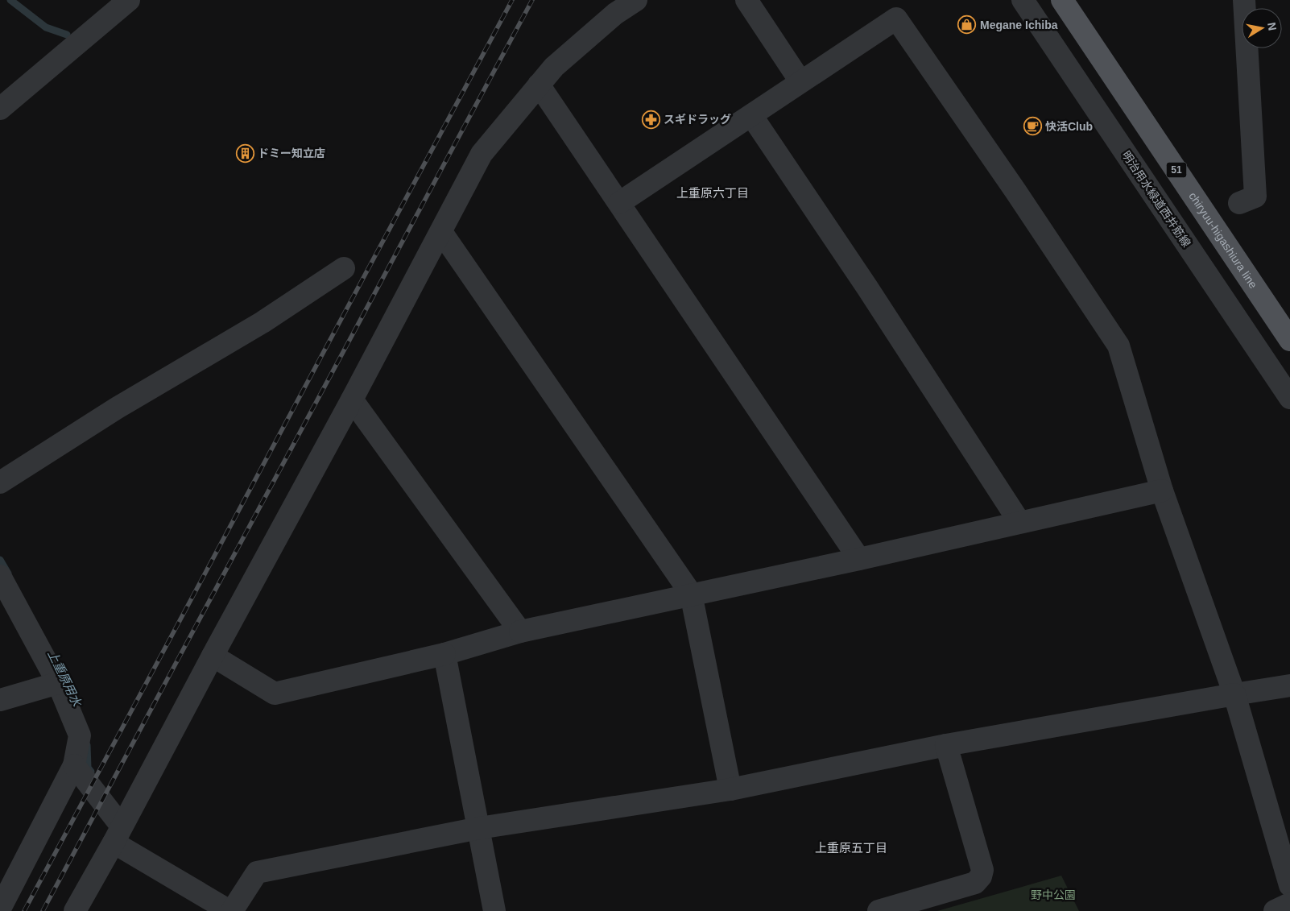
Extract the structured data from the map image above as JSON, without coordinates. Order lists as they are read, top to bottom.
{
  "streets": {
    "main road": ["51", "chiryuu-higashiura line"],
    "street": ["明治用水緑道西井筋線"]
  },
  "districts": ["上重原六丁目", "上重原五丁目"],
  "water": ["上重原用水"],
  "parks": ["野中公園"],
  "places": {
    "shop": ["Megane Ichiba"],
    "pharmacy": ["スギドラッグ"],
    "cafe": ["快活Club"],
    "building": ["ドミー知立店"]
  },
  "north": "right"
}
